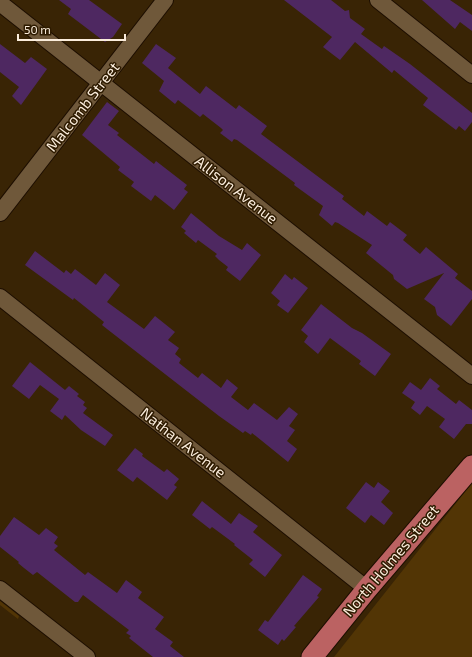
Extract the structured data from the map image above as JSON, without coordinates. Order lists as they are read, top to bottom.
{
  "streets": {
    "main road": ["North Holmes Street"],
    "street": ["Malcomb Street", "Allison Avenue", "Nathan Avenue"]
  },
  "crossings": [
    ["Malcomb Street", "Allison Avenue"],
    ["Nathan Avenue", "North Holmes Street"]
  ],
  "scale_bar": "50 m"
}
